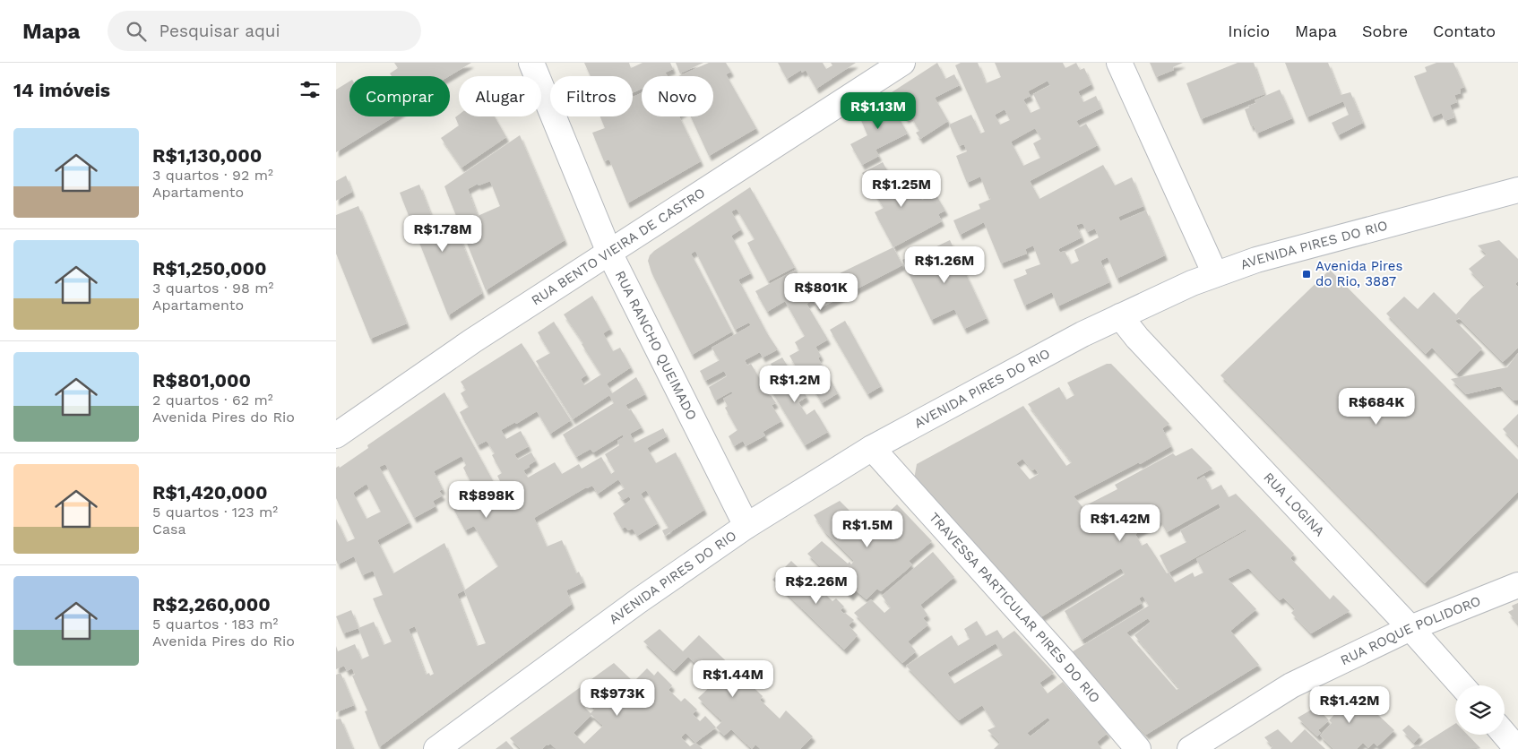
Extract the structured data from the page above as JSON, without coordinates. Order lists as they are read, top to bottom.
{
  "streets": {
    "street": [
      "AVENIDA PIRES DO RIO",
      "RUA BENTO VIEIRA DE CASTRO",
      "RUA RANCHO QUEIMADO",
      "RUA LOGINA",
      "TRAVESSA PARTICULAR PIRES DO RIO",
      "RUA ROQUE POLIDORO"
    ]
  },
  "crossings": [
    ["AVENIDA PIRES DO RIO", "RUA RANCHO QUEIMADO"],
    ["AVENIDA PIRES DO RIO", "RUA LOGINA"],
    ["AVENIDA PIRES DO RIO", "TRAVESSA PARTICULAR PIRES DO RIO"],
    ["RUA BENTO VIEIRA DE CASTRO", "RUA RANCHO QUEIMADO"],
    ["RUA LOGINA", "RUA ROQUE POLIDORO"]
  ],
  "places": {
    "transit": ["Avenida Pires do Rio, 3887"]
  },
  "page": {
    "header": "Mapa",
    "search": "Pesquisar aqui",
    "nav": [
      "Início",
      "Mapa",
      "Sobre",
      "Contato"
    ],
    "heading": "14 imóveis",
    "chip": [
      "Comprar",
      "Alugar",
      "Filtros",
      "Novo"
    ],
    "price": [
      "R$1.13M",
      "R$1.25M",
      "R$1.78M",
      "R$1.26M",
      "R$801K",
      "R$1.2M",
      "R$684K",
      "R$898K",
      "R$1.42M",
      "R$1.5M",
      "R$2.26M",
      "R$1.44M",
      "R$973K",
      "R$1.42M"
    ],
    "list": [
      {
        "name": "R$1,130,000",
        "note": "3 quartos · 92 m² · Apartamento"
      },
      {
        "name": "R$1,250,000",
        "note": "3 quartos · 98 m² · Apartamento"
      },
      {
        "name": "R$801,000",
        "note": "2 quartos · 62 m² · Avenida Pires do Rio"
      },
      {
        "name": "R$1,420,000",
        "note": "5 quartos · 123 m² · Casa"
      },
      {
        "name": "R$2,260,000",
        "note": "5 quartos · 183 m² · Avenida Pires do Rio"
      }
    ]
  }
}
